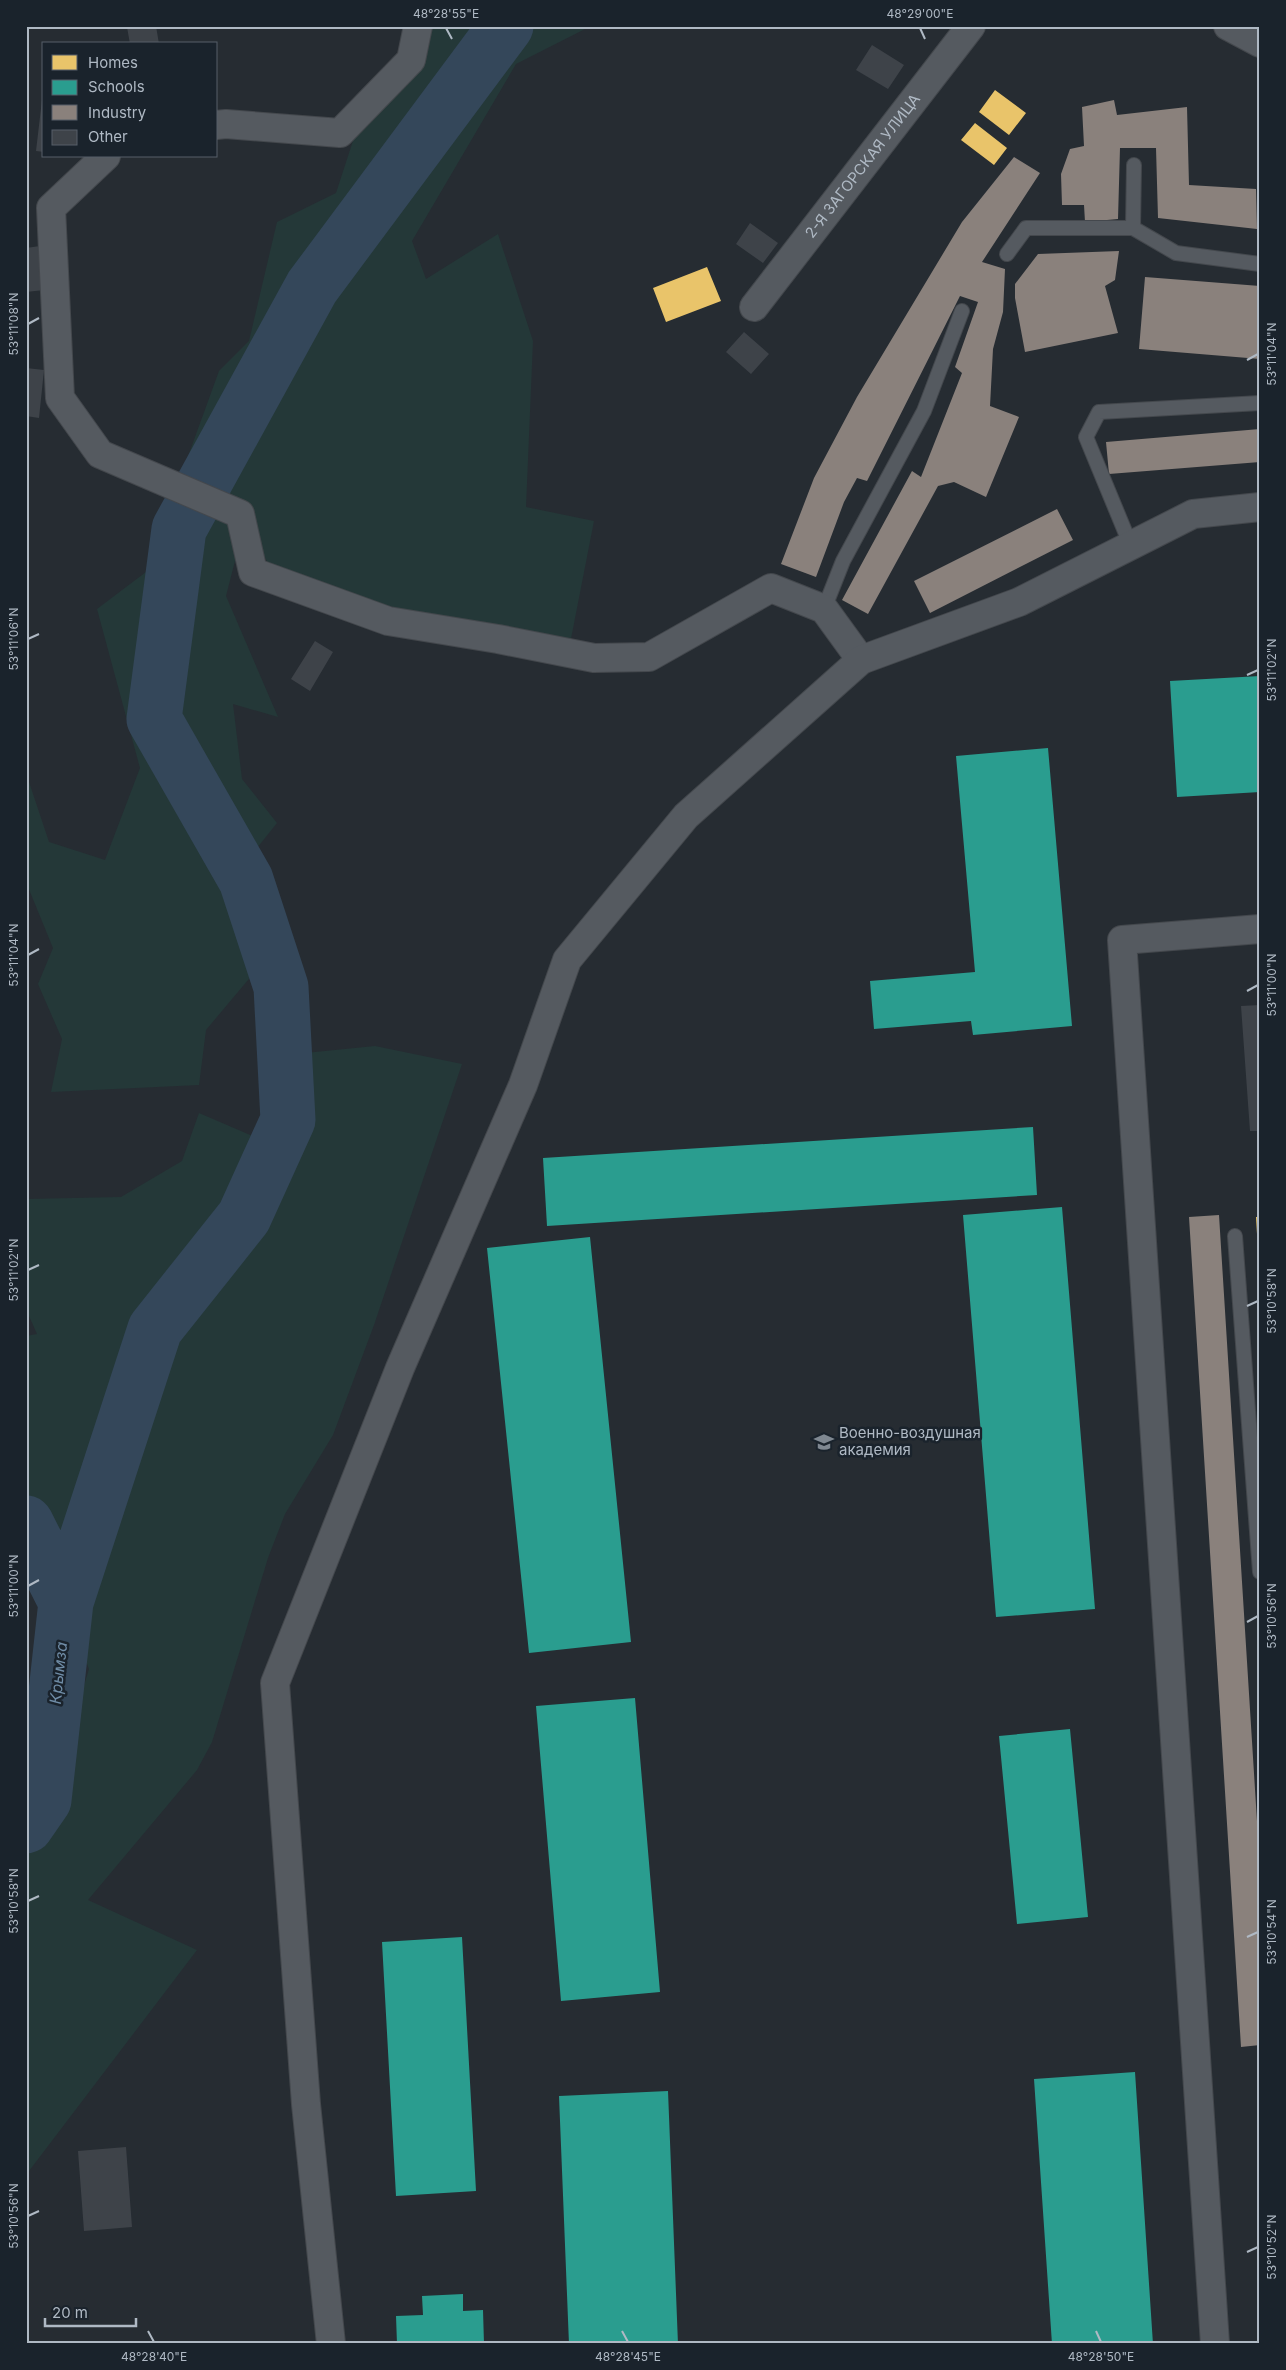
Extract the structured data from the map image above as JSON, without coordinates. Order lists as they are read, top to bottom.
{
  "streets": {
    "street": ["2-Я ЗАГОРСКАЯ УЛИЦА"]
  },
  "water": ["Крымза"],
  "places": {
    "school or university": ["Военно-воздушная академия"]
  },
  "legend": [
    "Homes",
    "Schools",
    "Industry",
    "Other"
  ],
  "scale_bar": "20 m",
  "coordinates": [
    "48°28'55\"E",
    "48°29'00\"E",
    "53°11'08\"N",
    "53°11'04\"N",
    "53°11'06\"N",
    "53°11'02\"N",
    "53°11'00\"N",
    "53°10'58\"N",
    "53°10'56\"N",
    "53°10'54\"N",
    "53°10'52\"N",
    "48°28'40\"E",
    "48°28'45\"E",
    "48°28'50\"E"
  ]
}
